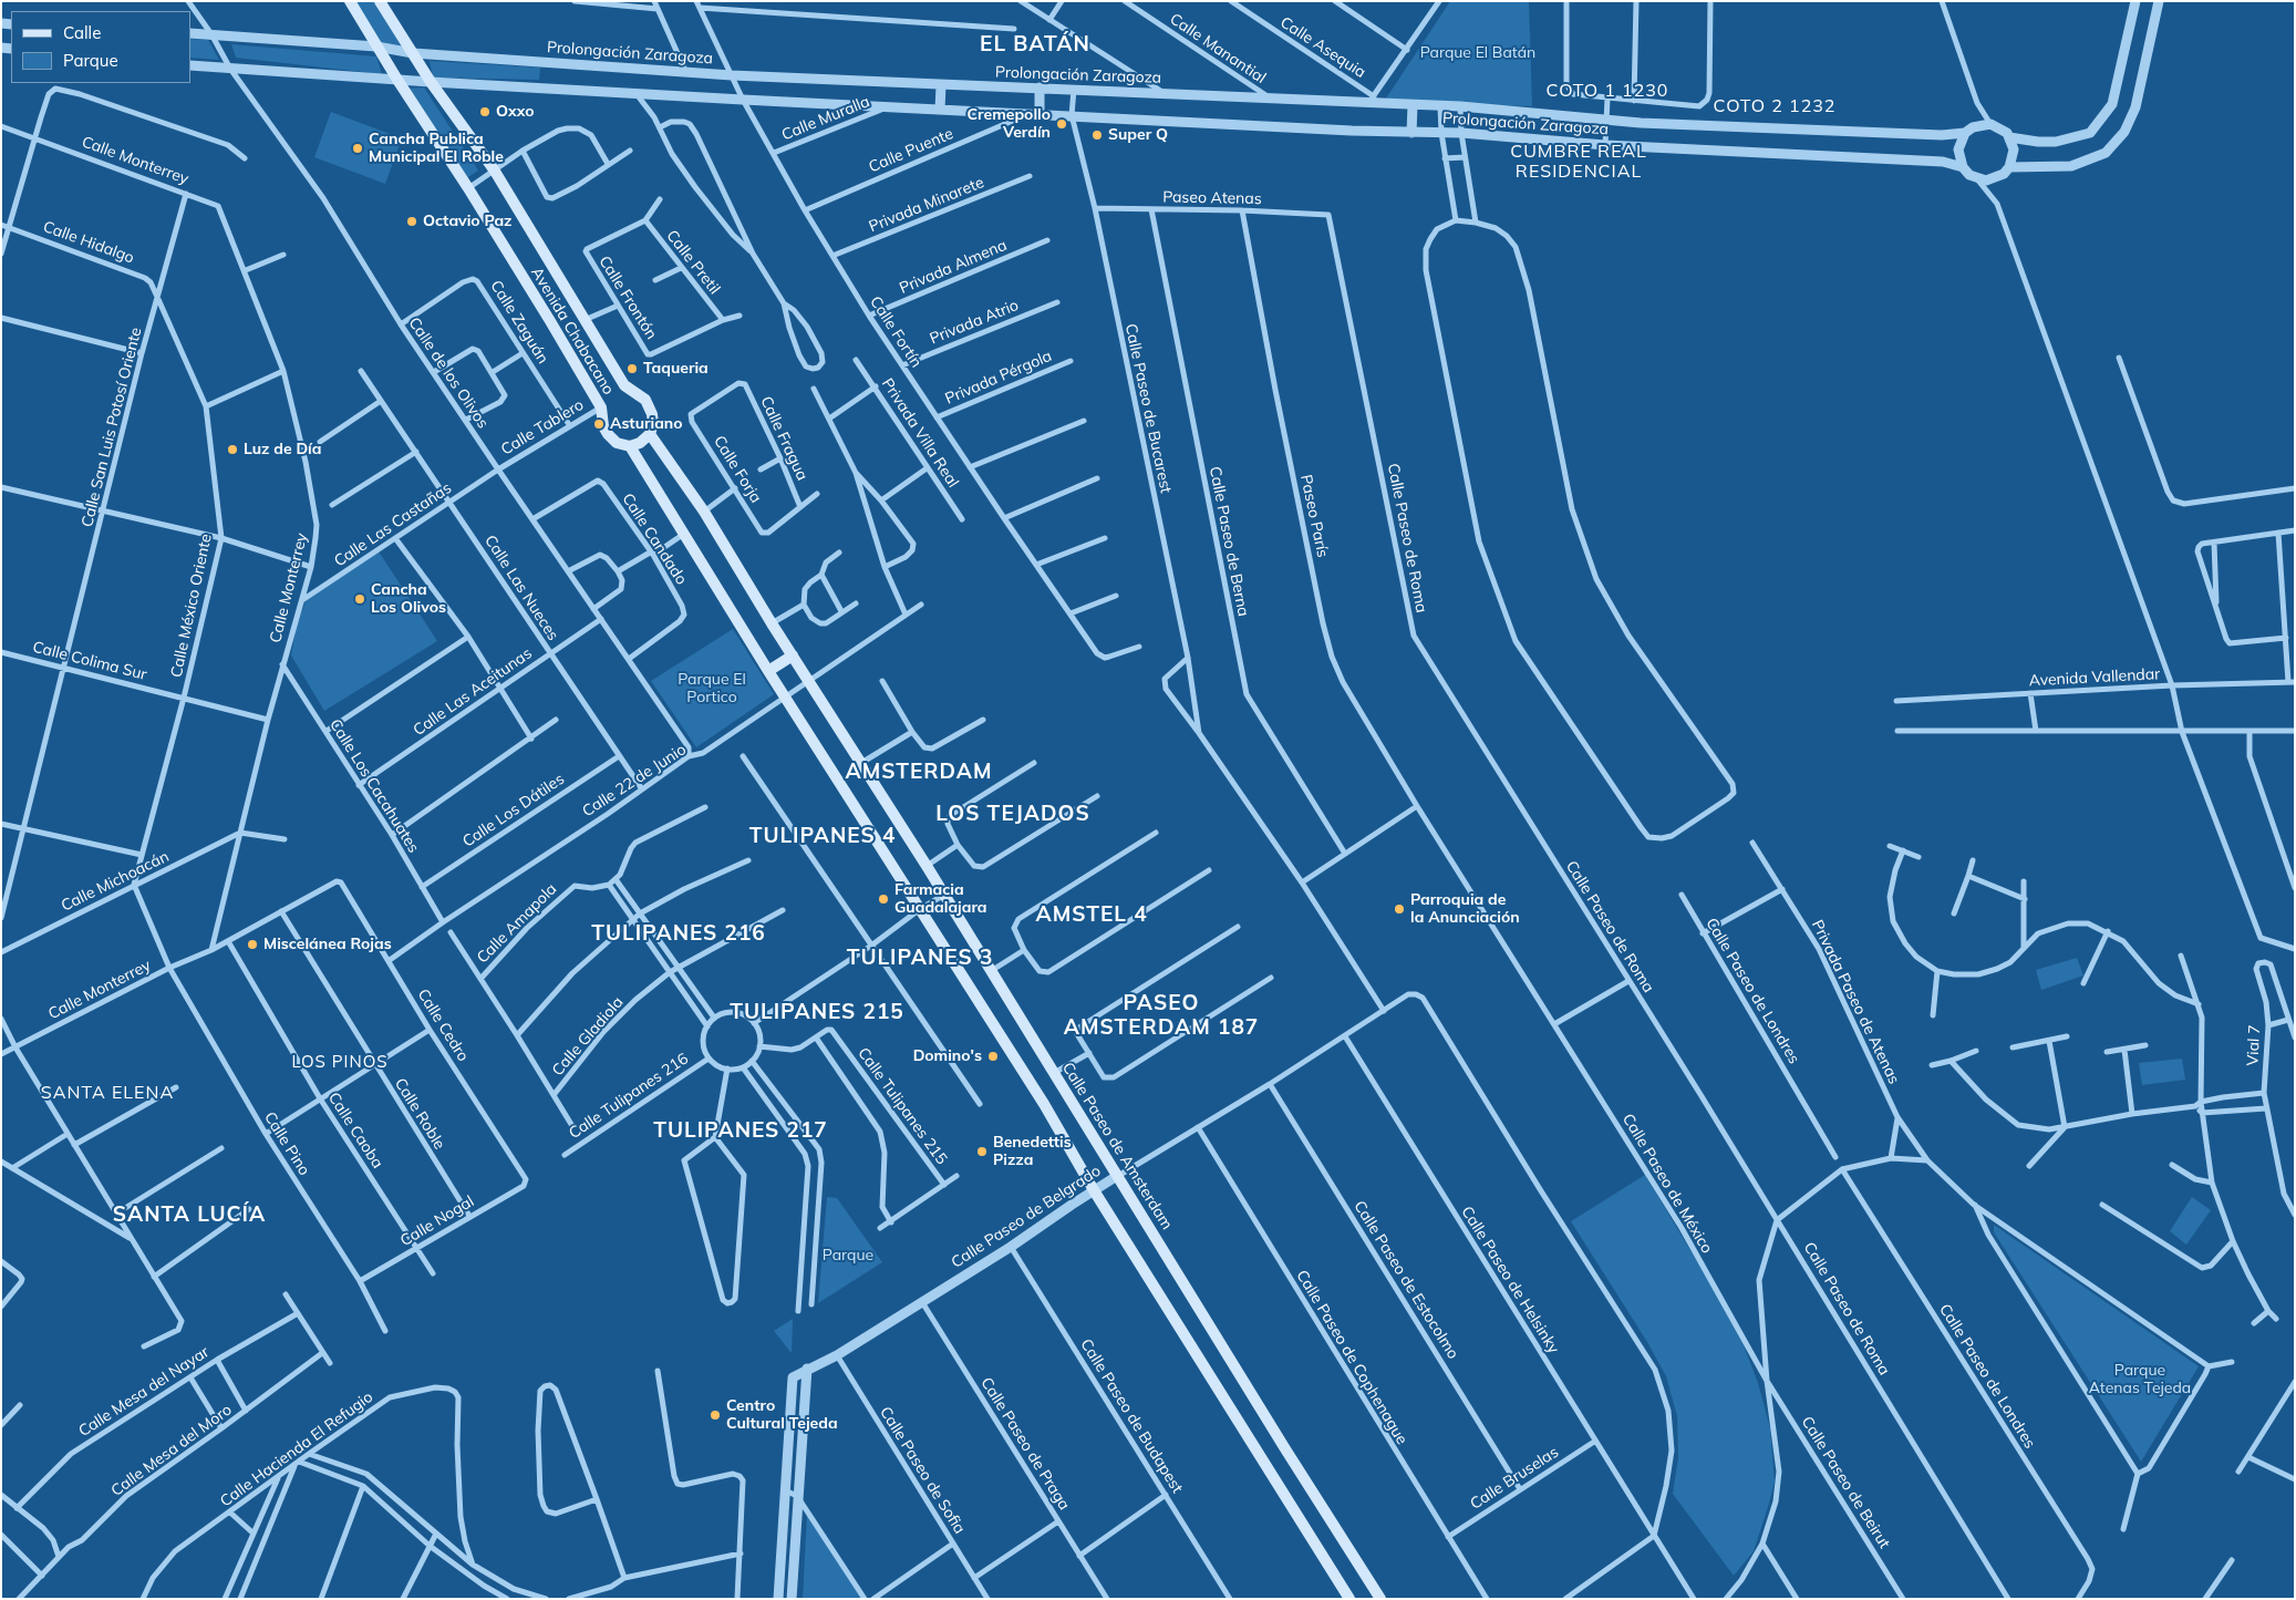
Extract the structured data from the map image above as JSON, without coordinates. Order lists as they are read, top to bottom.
{
  "streets": {
    "main road": ["Avenida Chabacano", "Calle Paseo de Amsterdam"],
    "street": [
      "Calle Asequia",
      "Calle Manantial",
      "Prolongación Zaragoza",
      "Calle Muralla",
      "Calle Puente",
      "Calle Monterrey",
      "Paseo Atenas",
      "Privada Minarete",
      "Calle Hidalgo",
      "Calle Pretil",
      "Privada Almena",
      "Calle Frontón",
      "Calle Zaguán",
      "Privada Atrio",
      "Calle Fortín",
      "Calle de los Olivos",
      "Privada Pérgola",
      "Calle Paseo de Bucarest",
      "Calle San Luis Potosí Oriente",
      "Calle Tablero",
      "Privada Villa Real",
      "Calle Fragua",
      "Calle Forja",
      "Paseo París",
      "Calle Las Castañas",
      "Calle Paseo de Roma",
      "Calle Candado",
      "Calle Paseo de Berna",
      "Calle Las Nueces",
      "Calle México Oriente",
      "Calle Colima Sur",
      "Avenida Vallendar",
      "Calle Las Aceitunas",
      "Calle 22 de Junio",
      "Calle Los Cacahuates",
      "Calle Los Dátiles",
      "Calle Michoacán",
      "Calle Amapola",
      "Calle Paseo de Londres",
      "Privada Paseo de Atenas",
      "Calle Cedro",
      "Calle Gladiola",
      "Vial 7",
      "Calle Tulipanes 216",
      "Calle Tulipanes 215",
      "Calle Roble",
      "Calle Caoba",
      "Calle Pino",
      "Calle Paseo de México",
      "Calle Paseo de Belgrado",
      "Calle Nogal",
      "Calle Paseo de Estocolmo",
      "Calle Paseo de Helsinky",
      "Calle Paseo de Cophenague",
      "Calle Mesa del Nayar",
      "Calle Paseo de Budapest",
      "Calle Paseo de Praga",
      "Calle Hacienda El Refugio",
      "Calle Mesa del Moro",
      "Calle Paseo de Sofia",
      "Calle Bruselas",
      "Calle Paseo de Beirut"
    ]
  },
  "crossings": [
    ["Calle Asequia", "Prolongación Zaragoza"],
    ["Calle Manantial", "Prolongación Zaragoza"],
    ["Prolongación Zaragoza", "Calle Muralla"],
    ["Prolongación Zaragoza", "Calle Puente"],
    ["Prolongación Zaragoza", "Avenida Chabacano"],
    ["Prolongación Zaragoza", "Calle Fortín"],
    ["Prolongación Zaragoza", "Calle de los Olivos"],
    ["Prolongación Zaragoza", "Calle Paseo de Bucarest"],
    ["Calle Muralla", "Calle Fortín"],
    ["Calle Puente", "Calle Fortín"],
    ["Calle Monterrey", "Calle San Luis Potosí Oriente"],
    ["Calle Monterrey", "Calle Las Castañas"],
    ["Calle Monterrey", "Calle Colima Sur"],
    ["Calle Monterrey", "Calle Los Cacahuates"],
    ["Calle Monterrey", "Calle Michoacán"],
    ["Calle Monterrey", "Calle Cedro"],
    ["Calle Monterrey", "Calle Roble"],
    ["Calle Monterrey", "Calle Caoba"],
    ["Calle Monterrey", "Calle Pino"],
    ["Paseo Atenas", "Calle Paseo de Bucarest"],
    ["Paseo Atenas", "Paseo París"],
    ["Paseo Atenas", "Calle Paseo de Roma"],
    ["Paseo Atenas", "Calle Paseo de Berna"],
    ["Privada Minarete", "Calle Fortín"],
    ["Calle Hidalgo", "Calle San Luis Potosí Oriente"],
    ["Calle Hidalgo", "Calle México Oriente"],
    ["Calle Pretil", "Calle Frontón"],
    ["Privada Almena", "Calle Fortín"],
    ["Calle Zaguán", "Calle de los Olivos"],
    ["Calle Zaguán", "Calle Tablero"],
    ["Privada Atrio", "Calle Fortín"],
    ["Avenida Chabacano", "Calle Tablero"],
    ["Avenida Chabacano", "Calle 22 de Junio"],
    ["Calle Fortín", "Privada Pérgola"],
    ["Calle de los Olivos", "Calle Tablero"],
    ["Calle de los Olivos", "Calle Las Castañas"],
    ["Calle de los Olivos", "Calle Candado"],
    ["Calle de los Olivos", "Calle Las Aceitunas"],
    ["Calle de los Olivos", "Calle 22 de Junio"],
    ["Calle San Luis Potosí Oriente", "Calle México Oriente"],
    ["Calle San Luis Potosí Oriente", "Calle Colima Sur"],
    ["Calle Tablero", "Calle Las Castañas"],
    ["Calle Fragua", "Calle Forja"],
    ["Paseo París", "Calle Paseo de México"],
    ["Calle Las Castañas", "Calle Las Nueces"],
    ["Calle Las Nueces", "Calle Las Aceitunas"],
    ["Calle Las Nueces", "Calle 22 de Junio"],
    ["Calle Las Nueces", "Calle Los Dátiles"],
    ["Calle México Oriente", "Calle Colima Sur"],
    ["Calle México Oriente", "Calle Michoacán"],
    ["Calle México Oriente", "Calle Pino"],
    ["Calle Las Aceitunas", "Calle Los Cacahuates"],
    ["Calle 22 de Junio", "Calle Los Cacahuates"],
    ["Calle 22 de Junio", "Calle Cedro"],
    ["Calle 22 de Junio", "Calle Paseo de Amsterdam"],
    ["Calle Los Cacahuates", "Calle Los Dátiles"],
    ["Calle Michoacán", "Calle Pino"],
    ["Calle Cedro", "Calle Nogal"],
    ["Calle Tulipanes 216", "Calle Tulipanes 215"],
    ["Calle Roble", "Calle Nogal"],
    ["Calle Caoba", "Calle Nogal"],
    ["Calle Pino", "Calle Nogal"],
    ["Calle Paseo de Amsterdam", "Calle Paseo de Belgrado"],
    ["Calle Paseo de México", "Calle Paseo de Beirut"],
    ["Calle Paseo de Belgrado", "Calle Paseo de Estocolmo"],
    ["Calle Paseo de Belgrado", "Calle Paseo de Helsinky"],
    ["Calle Paseo de Belgrado", "Calle Paseo de Cophenague"],
    ["Calle Paseo de Belgrado", "Calle Paseo de Budapest"],
    ["Calle Paseo de Belgrado", "Calle Paseo de Praga"],
    ["Calle Paseo de Belgrado", "Calle Paseo de Sofia"],
    ["Calle Paseo de Estocolmo", "Calle Bruselas"],
    ["Calle Paseo de Helsinky", "Calle Bruselas"],
    ["Calle Paseo de Cophenague", "Calle Bruselas"]
  ],
  "districts": [
    "EL BATÁN",
    "COTO 1 1230",
    "COTO 2 1232",
    "CUMBRE REAL RESIDENCIAL",
    "AMSTERDAM",
    "LOS TEJADOS",
    "TULIPANES 4",
    "AMSTEL 4",
    "TULIPANES 216",
    "TULIPANES 3",
    "PASEO AMSTERDAM 187",
    "TULIPANES 215",
    "LOS PINOS",
    "SANTA ELENA",
    "TULIPANES 217",
    "SANTA LUCÍA"
  ],
  "parks": [
    "Parque El Batán",
    "Parque El Portico",
    "Parque",
    "Parque Atenas Tejeda"
  ],
  "places": [
    "Oxxo",
    "Cremepollo Verdín",
    "Super Q",
    "Cancha Publica Municipal El Roble",
    "Octavio Paz",
    "Taqueria",
    "Asturiano",
    "Luz de Día",
    "Cancha Los Olivos",
    "Farmacia Guadalajara",
    "Parroquia de la Anunciación",
    "Miscelánea Rojas",
    "Domino's",
    "Benedettis Pizza",
    "Centro Cultural Tejeda"
  ],
  "legend": ["Calle", "Parque"]
}
